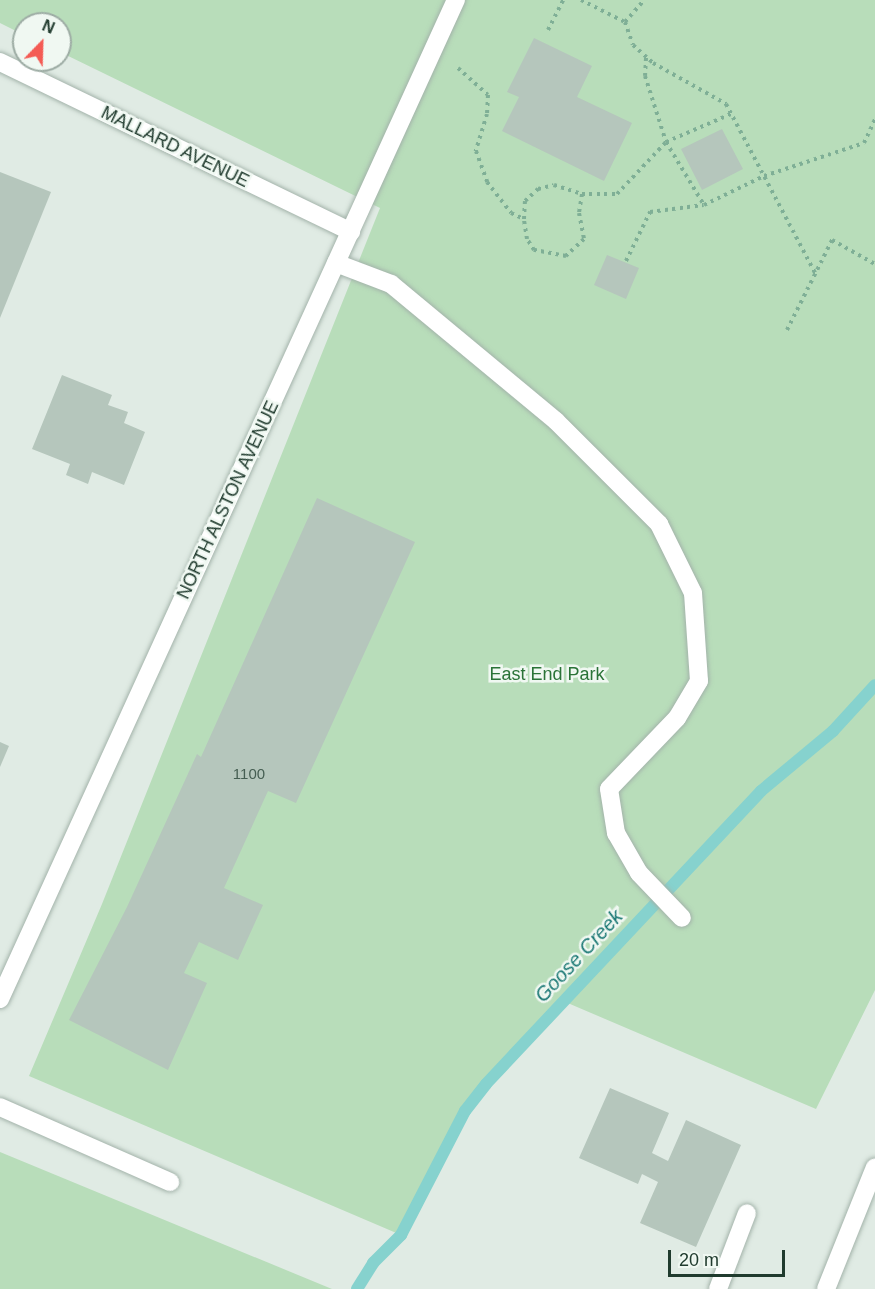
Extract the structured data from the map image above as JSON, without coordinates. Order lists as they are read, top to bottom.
{
  "streets": {
    "main road": ["MALLARD AVENUE", "NORTH ALSTON AVENUE"]
  },
  "crossings": [
    ["MALLARD AVENUE", "NORTH ALSTON AVENUE"]
  ],
  "water": ["Goose Creek"],
  "parks": ["East End Park"],
  "house_numbers": ["1100"],
  "scale_bar": "20 m",
  "north": "top right"
}
